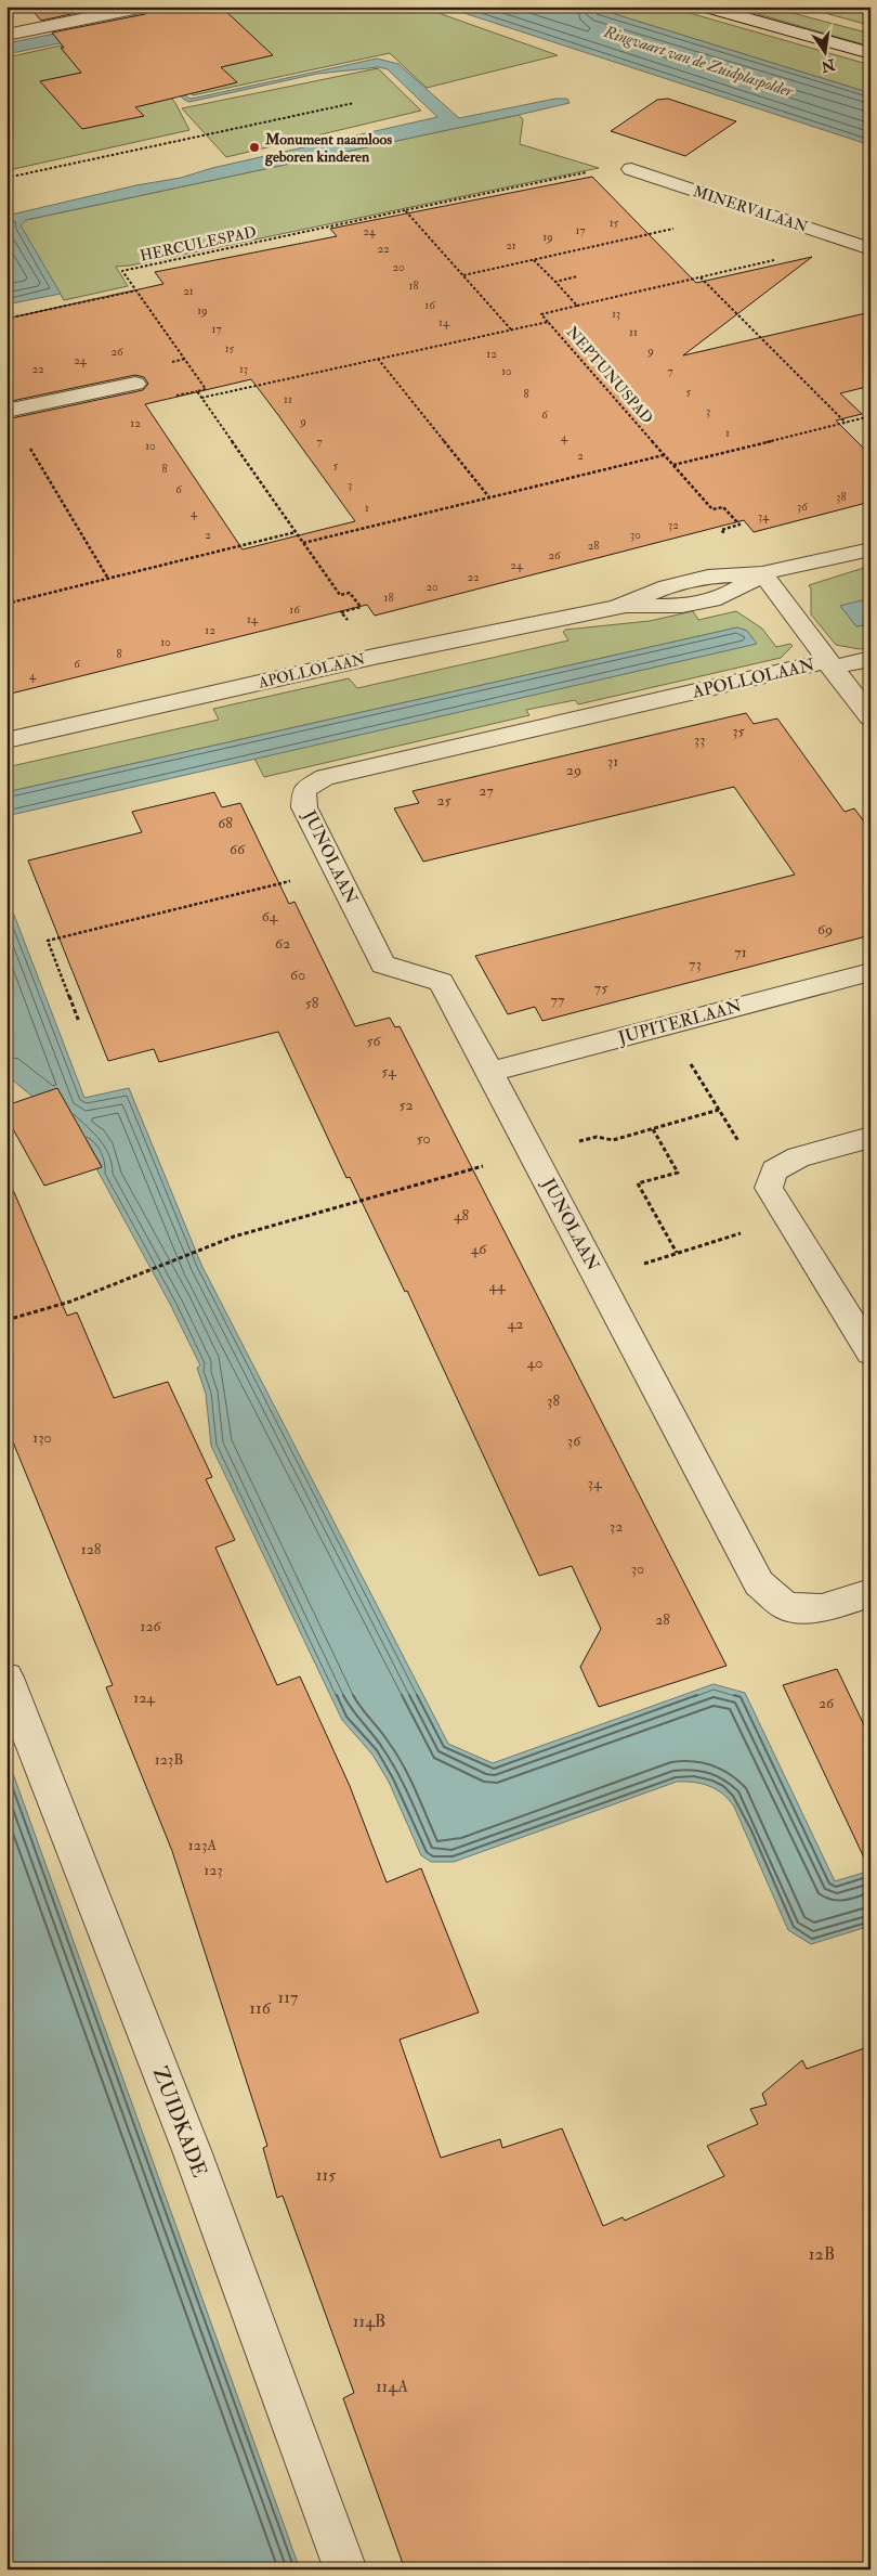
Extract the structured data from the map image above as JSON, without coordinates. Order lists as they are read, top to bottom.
{
  "streets": {
    "street": [
      "MINERVALAAN",
      "APOLLOLAAN",
      "JUNOLAAN",
      "JUPITERLAAN",
      "ZUIDKADE"
    ],
    "path": ["HERCULESPAD", "NEPTUNUSPAD"]
  },
  "crossings": [
    ["HERCULESPAD", "APOLLOLAAN"],
    ["APOLLOLAAN", "JUNOLAAN"],
    ["JUNOLAAN", "JUPITERLAAN"]
  ],
  "water": ["Ringvaart van de Zuidplaspolder"],
  "places": ["Monument naamloos geboren kinderen"],
  "house_numbers": [
    "15",
    "17",
    "24",
    "19",
    "21",
    "22",
    "20",
    "18",
    "21",
    "16",
    "19",
    "13",
    "14",
    "17",
    "11",
    "15",
    "9",
    "26",
    "12",
    "24",
    "22",
    "13",
    "10",
    "7",
    "5",
    "8",
    "11",
    "3",
    "6",
    "9",
    "12",
    "1",
    "4",
    "7",
    "10",
    "2",
    "5",
    "8",
    "3",
    "6",
    "38",
    "36",
    "1",
    "4",
    "34",
    "32",
    "2",
    "30",
    "28",
    "26",
    "24",
    "22",
    "20",
    "18",
    "16",
    "14",
    "12",
    "10",
    "8",
    "6",
    "4",
    "35",
    "33",
    "31",
    "29",
    "27",
    "25",
    "68",
    "66",
    "64",
    "69",
    "62",
    "71",
    "73",
    "60",
    "75",
    "77",
    "58",
    "56",
    "54",
    "52",
    "50",
    "48",
    "46",
    "44",
    "42",
    "40",
    "38",
    "130",
    "36",
    "34",
    "32",
    "128",
    "30",
    "28",
    "126",
    "124",
    "26",
    "123B",
    "123A",
    "123",
    "117",
    "116",
    "115",
    "12B",
    "114B",
    "114A"
  ],
  "north": "bottom"
}
